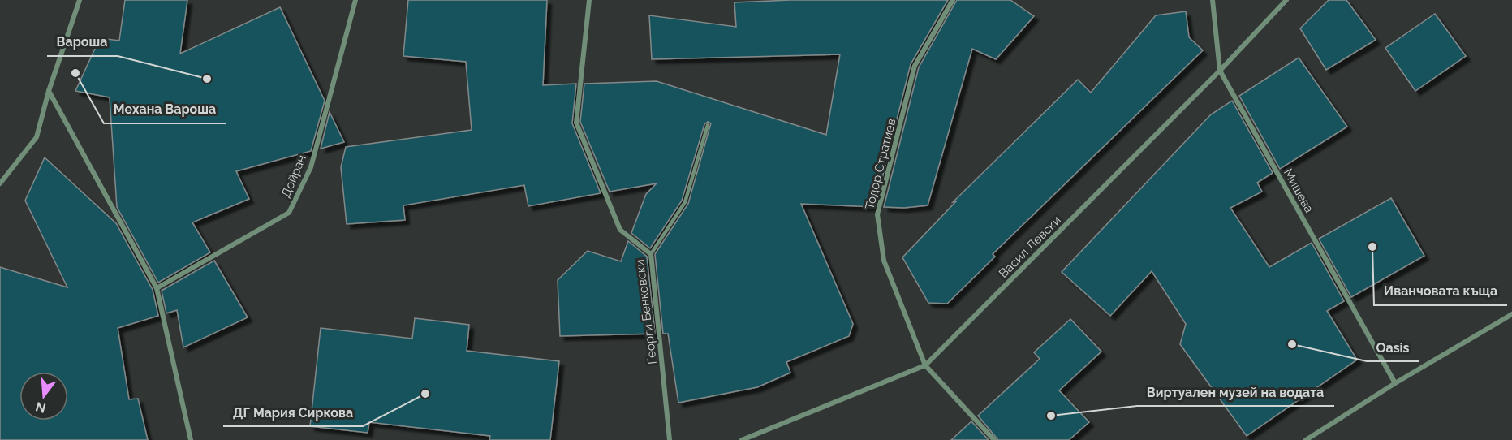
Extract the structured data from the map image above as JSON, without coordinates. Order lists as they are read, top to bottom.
{
  "streets": {
    "street": [
      "Тодор Стратиев",
      "Дойран",
      "Мишева",
      "Васил Левски",
      "Георги Бенковски"
    ]
  },
  "crossings": [
    ["Тодор Стратиев", "Васил Левски"],
    ["Мишева", "Васил Левски"]
  ],
  "places": [
    "Механа Вароша",
    "Вароша",
    "Иванчовата къща",
    "Oasis",
    "ДГ Мария Сиркова",
    "Виртуален музей на водата"
  ],
  "north": "bottom"
}
